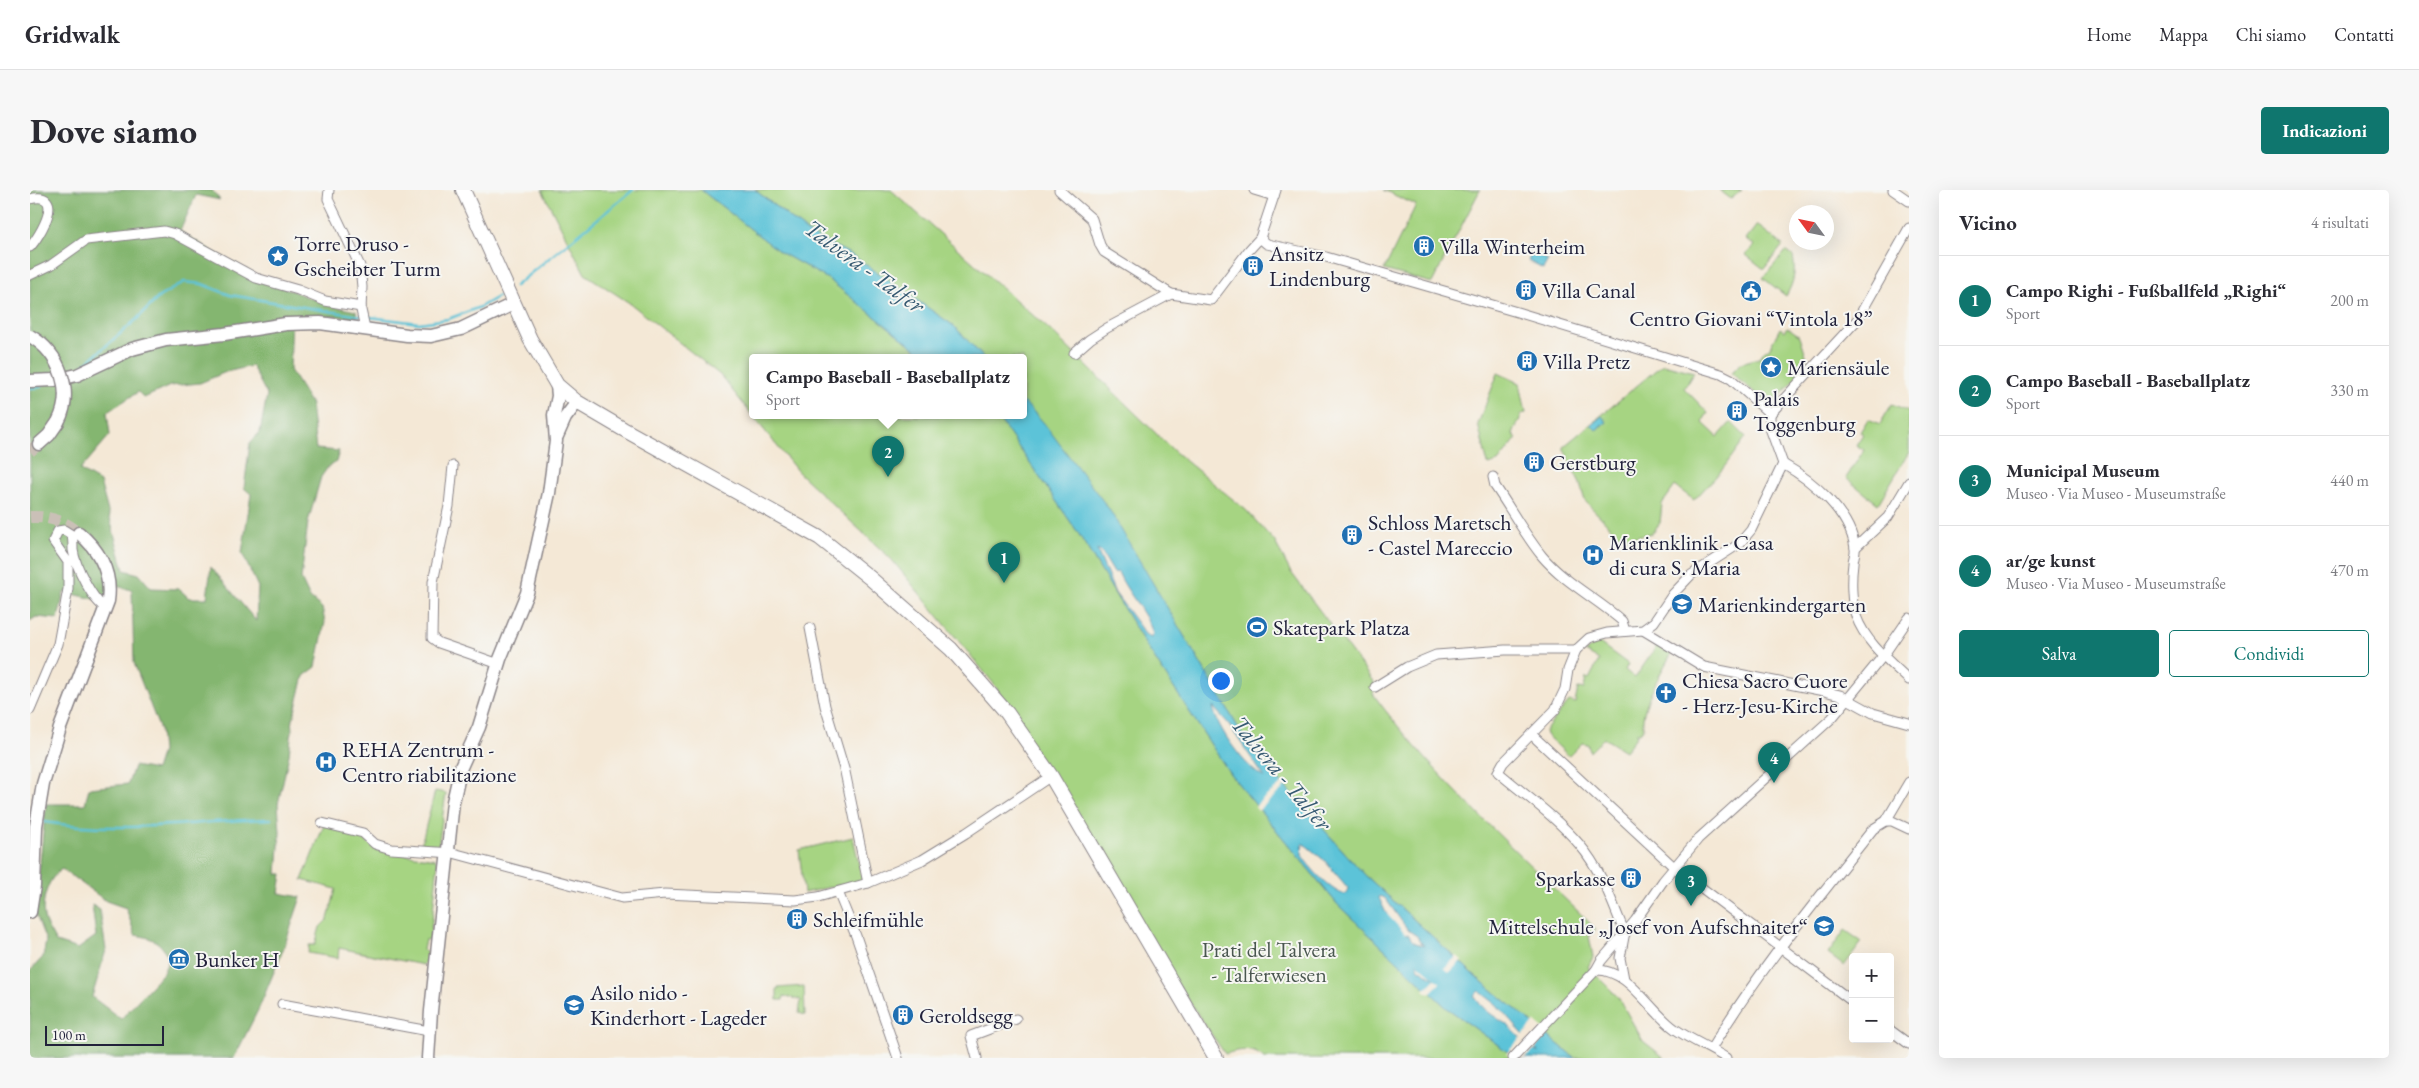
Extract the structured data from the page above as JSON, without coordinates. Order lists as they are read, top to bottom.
{
  "water": ["Talvera - Talfer"],
  "parks": ["Prati del Talvera - Talferwiesen"],
  "places": {
    "building": [
      "Villa Winterheim",
      "Ansitz Lindenburg",
      "Villa Canal",
      "Villa Pretz",
      "Palais Toggenburg",
      "Gerstburg",
      "Schloss Maretsch - Castel Mareccio",
      "Sparkasse",
      "Schleifmühle",
      "Geroldsegg"
    ],
    "place": ["Torre Druso - Gscheibter Turm", "Mariensäule"],
    "public building": ["Centro Giovani “Vintola 18”"],
    "hospital": ["Marienklinik - Casa di cura S. Maria", "REHA Zentrum - Centro riabilitazione"],
    "school or university": ["Marienkindergarten", "Mittelschule „Josef von Aufschnaiter“", "Asilo nido - Kinderhort - Lageder"],
    "sports": ["Skatepark Platza"],
    "church": ["Chiesa Sacro Cuore - Herz-Jesu-Kirche"],
    "museum": ["Bunker H"]
  },
  "scale_bar": "100 m",
  "north": "top left",
  "page": {
    "header": "Gridwalk",
    "nav": [
      "Home",
      "Mappa",
      "Chi siamo",
      "Contatti"
    ],
    "buttons": [
      "Indicazioni",
      ["Salva", "Condividi"]
    ],
    "title": "Dove siamo",
    "heading": ["Vicino", "4 risultati"],
    "list": [
      {
        "mark": "1",
        "name": "Campo Righi - Fußballfeld „Righi“",
        "note": "Sport",
        "value": "200 m"
      },
      {
        "mark": "2",
        "name": "Campo Baseball - Baseballplatz",
        "note": "Sport",
        "value": "330 m"
      },
      {
        "mark": "3",
        "name": "Municipal Museum",
        "note": "Museo · Via Museo - Museumstraße",
        "value": "440 m"
      },
      {
        "mark": "4",
        "name": "ar/ge kunst",
        "note": "Museo · Via Museo - Museumstraße",
        "value": "470 m"
      }
    ],
    "popup": ["Campo Baseball - Baseballplatz", "Sport"],
    "pins": [
      "2",
      "1",
      "4",
      "3"
    ],
    "map_buttons": ["+", "−"],
    "scale": "100 m"
  }
}
